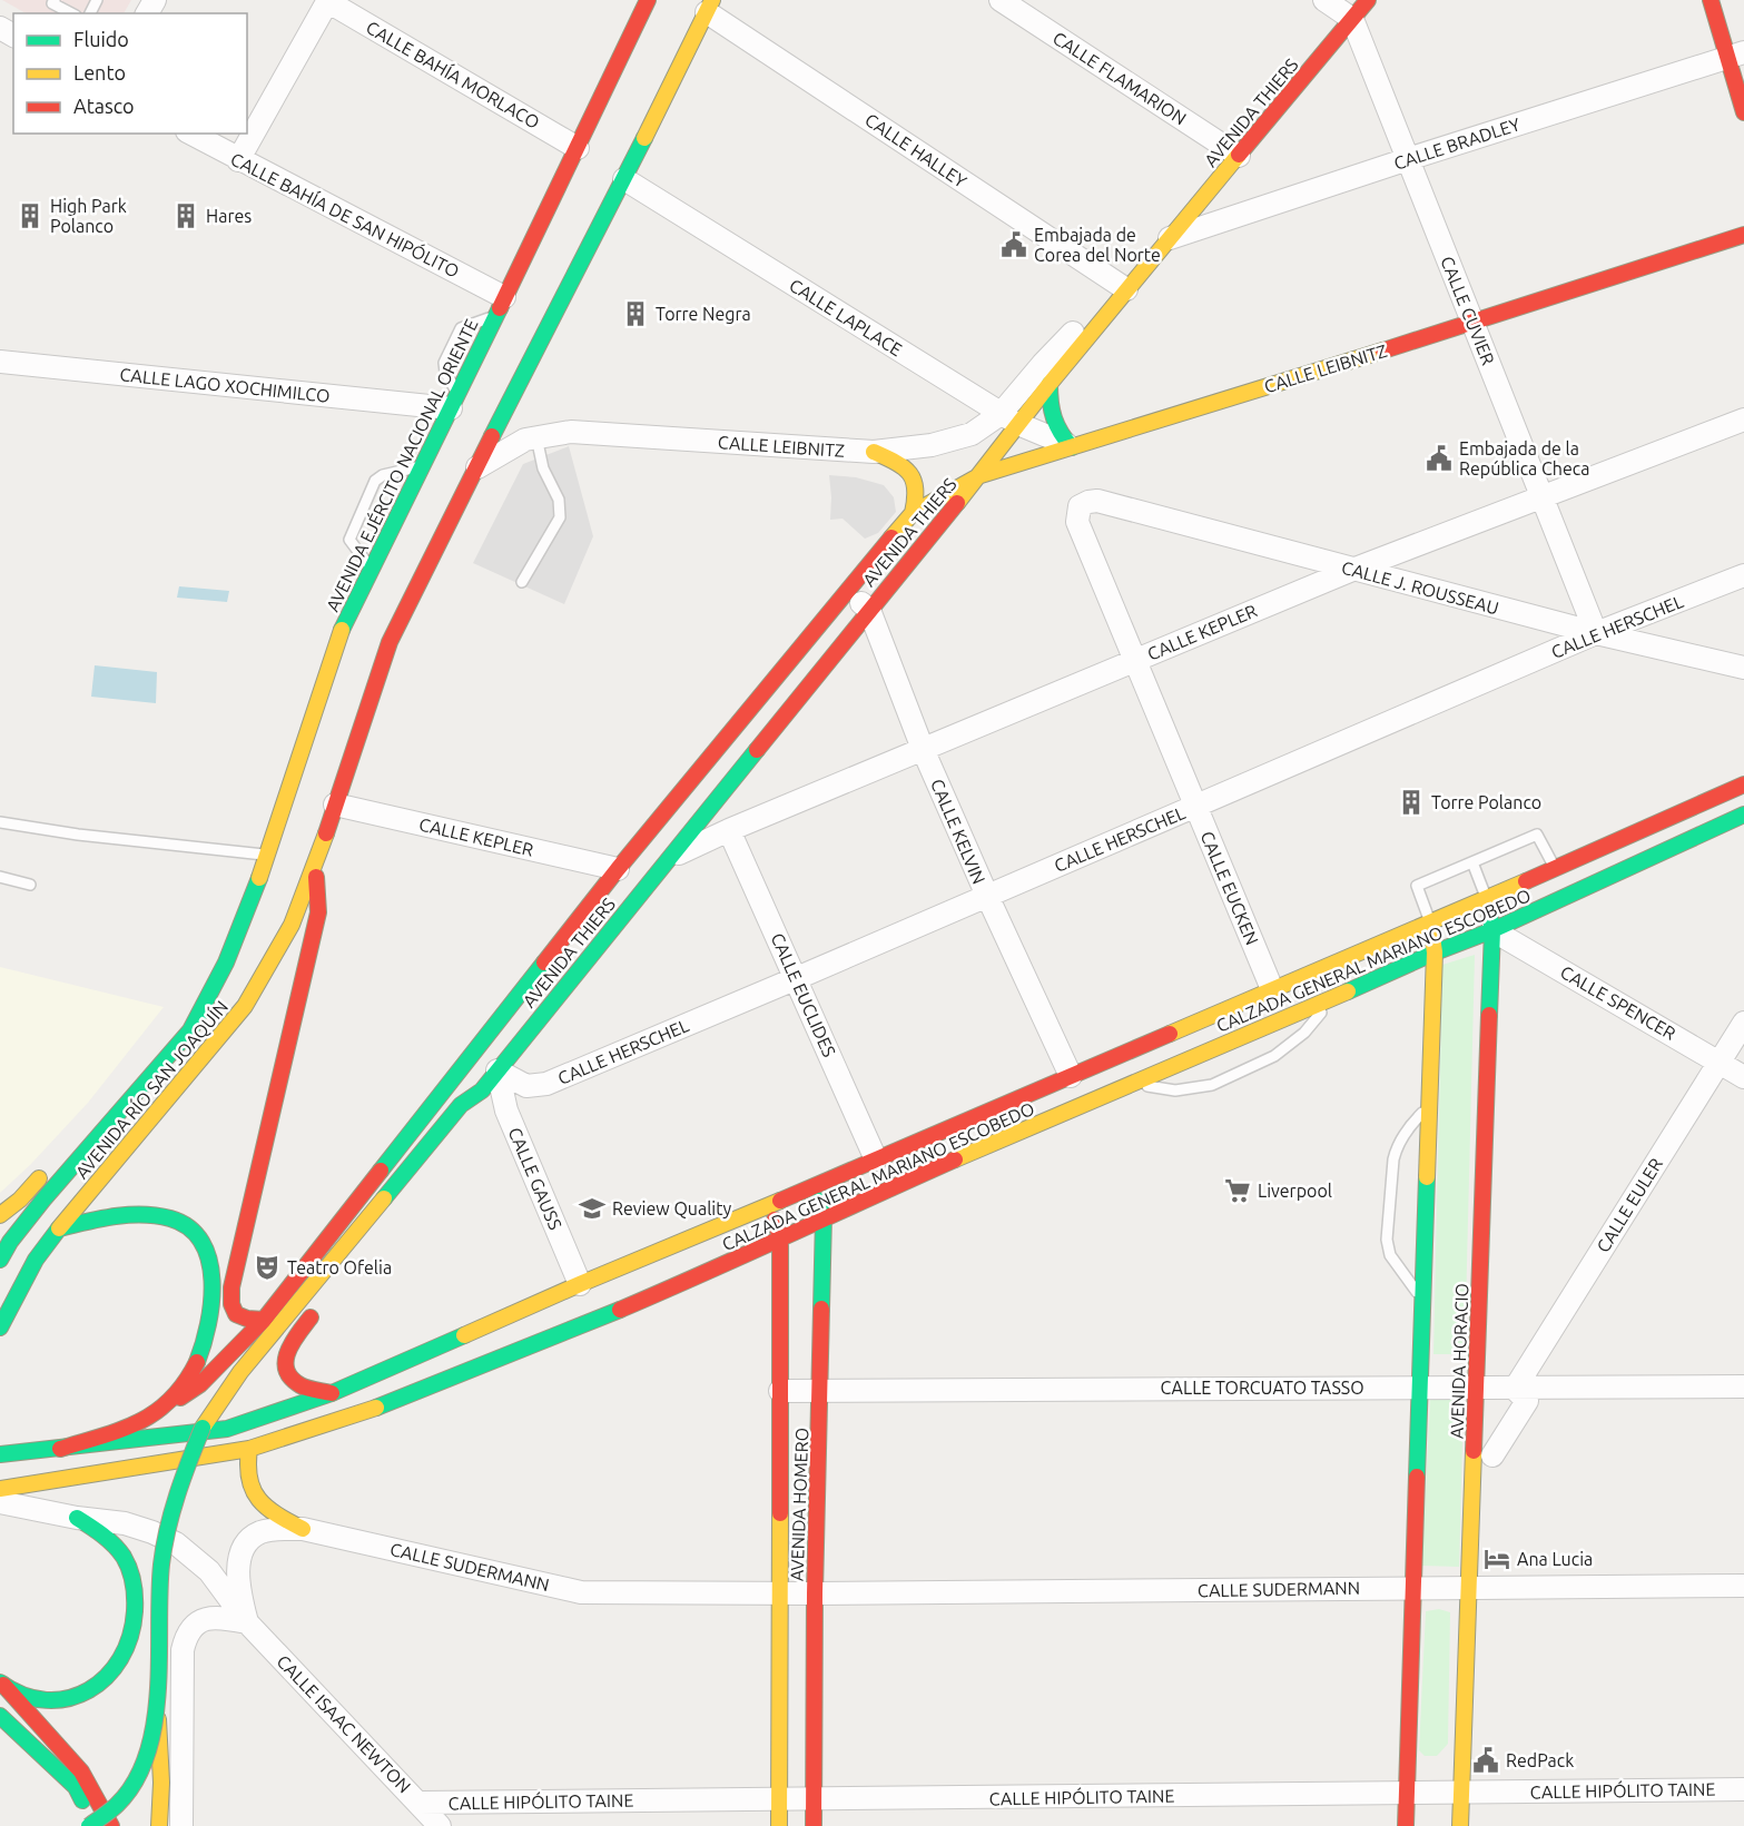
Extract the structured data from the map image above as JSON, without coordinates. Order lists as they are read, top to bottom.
{
  "streets": {
    "main road": [
      "AVENIDA THIERS",
      "CALLE LEIBNITZ",
      "AVENIDA EJÉRCITO NACIONAL ORIENTE",
      "CALZADA GENERAL MARIANO ESCOBEDO",
      "AVENIDA RÍO SAN JOAQUÍN",
      "AVENIDA HORACIO",
      "AVENIDA HOMERO"
    ],
    "street": [
      "CALLE BAHÍA MORLACO",
      "CALLE FLAMARION",
      "CALLE BRADLEY",
      "CALLE HALLEY",
      "CALLE BAHÍA DE SAN HIPÓLITO",
      "CALLE CUVIER",
      "CALLE LAPLACE",
      "CALLE LAGO XOCHIMILCO",
      "CALLE J. ROUSSEAU",
      "CALLE HERSCHEL",
      "CALLE KEPLER",
      "CALLE KELVIN",
      "CALLE EUCKEN",
      "CALLE EUCLIDES",
      "CALLE SPENCER",
      "CALLE GAUSS",
      "CALLE EULER",
      "CALLE TORCUATO TASSO",
      "CALLE SUDERMANN",
      "CALLE ISAAC NEWTON",
      "CALLE HIPÓLITO TAINE"
    ]
  },
  "crossings": [
    ["CALLE BAHÍA MORLACO", "AVENIDA EJÉRCITO NACIONAL ORIENTE"],
    ["CALLE FLAMARION", "AVENIDA THIERS"],
    ["AVENIDA THIERS", "CALLE BRADLEY"],
    ["AVENIDA THIERS", "CALLE HALLEY"],
    ["AVENIDA THIERS", "CALLE CUVIER"],
    ["AVENIDA THIERS", "CALLE LAPLACE"],
    ["AVENIDA THIERS", "CALLE LEIBNITZ"],
    ["AVENIDA THIERS", "CALLE HERSCHEL"],
    ["AVENIDA THIERS", "CALLE KEPLER"],
    ["AVENIDA THIERS", "CALLE KELVIN"],
    ["AVENIDA THIERS", "CALZADA GENERAL MARIANO ESCOBEDO"],
    ["AVENIDA THIERS", "CALLE GAUSS"],
    ["CALLE BRADLEY", "CALLE CUVIER"],
    ["CALLE HALLEY", "CALLE LEIBNITZ"],
    ["CALLE BAHÍA DE SAN HIPÓLITO", "AVENIDA EJÉRCITO NACIONAL ORIENTE"],
    ["CALLE CUVIER", "CALLE LEIBNITZ"],
    ["CALLE CUVIER", "CALLE J. ROUSSEAU"],
    ["CALLE CUVIER", "CALLE HERSCHEL"],
    ["CALLE CUVIER", "CALLE KEPLER"],
    ["CALLE LAPLACE", "CALLE LEIBNITZ"],
    ["CALLE LAGO XOCHIMILCO", "AVENIDA EJÉRCITO NACIONAL ORIENTE"],
    ["AVENIDA EJÉRCITO NACIONAL ORIENTE", "AVENIDA RÍO SAN JOAQUÍN"],
    ["CALLE J. ROUSSEAU", "CALLE HERSCHEL"],
    ["CALLE J. ROUSSEAU", "CALLE KEPLER"],
    ["CALLE J. ROUSSEAU", "CALLE EUCKEN"],
    ["CALLE HERSCHEL", "CALLE KELVIN"],
    ["CALLE HERSCHEL", "CALLE EUCKEN"],
    ["CALLE HERSCHEL", "CALLE EUCLIDES"],
    ["CALLE HERSCHEL", "CALLE GAUSS"],
    ["CALLE KEPLER", "CALLE KELVIN"],
    ["CALLE KEPLER", "CALLE EUCKEN"],
    ["CALLE KEPLER", "CALLE EUCLIDES"],
    ["CALLE KELVIN", "CALZADA GENERAL MARIANO ESCOBEDO"],
    ["CALLE EUCKEN", "CALZADA GENERAL MARIANO ESCOBEDO"],
    ["CALZADA GENERAL MARIANO ESCOBEDO", "CALLE EUCLIDES"],
    ["CALZADA GENERAL MARIANO ESCOBEDO", "CALLE SPENCER"],
    ["CALZADA GENERAL MARIANO ESCOBEDO", "CALLE GAUSS"],
    ["CALZADA GENERAL MARIANO ESCOBEDO", "AVENIDA HORACIO"],
    ["CALZADA GENERAL MARIANO ESCOBEDO", "AVENIDA HOMERO"],
    ["CALLE SPENCER", "CALLE EULER"],
    ["CALLE SPENCER", "AVENIDA HORACIO"],
    ["CALLE EULER", "CALLE TORCUATO TASSO"],
    ["AVENIDA HORACIO", "CALLE TORCUATO TASSO"],
    ["AVENIDA HORACIO", "CALLE SUDERMANN"],
    ["AVENIDA HORACIO", "CALLE HIPÓLITO TAINE"],
    ["CALLE TORCUATO TASSO", "AVENIDA HOMERO"],
    ["AVENIDA HOMERO", "CALLE SUDERMANN"],
    ["AVENIDA HOMERO", "CALLE HIPÓLITO TAINE"],
    ["CALLE SUDERMANN", "CALLE ISAAC NEWTON"],
    ["CALLE ISAAC NEWTON", "CALLE HIPÓLITO TAINE"]
  ],
  "places": {
    "building": [
      "High Park Polanco",
      "Hares",
      "Torre Negra",
      "Torre Polanco"
    ],
    "public building": ["Embajada de Corea del Norte", "Embajada de la República Checa", "RedPack"],
    "supermarket": ["Liverpool"],
    "school or university": ["Review Quality"],
    "theatre": ["Teatro Ofelia"],
    "hotel": ["Ana Lucia"]
  },
  "legend": ["Fluido", "Lento", "Atasco"]
}
